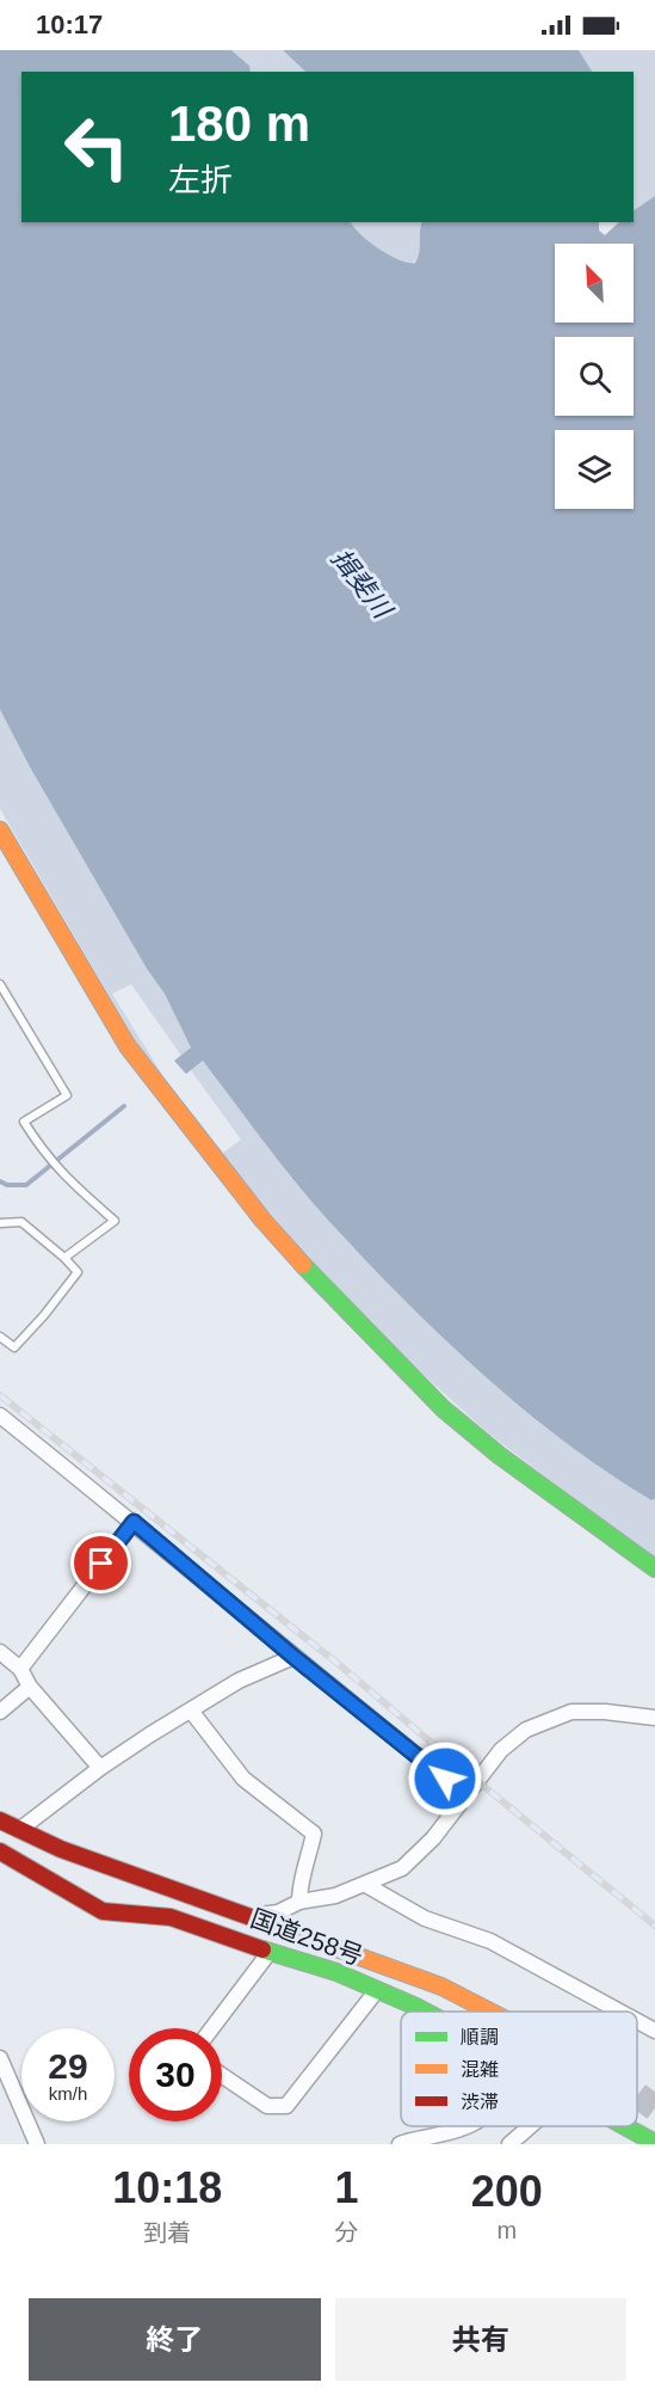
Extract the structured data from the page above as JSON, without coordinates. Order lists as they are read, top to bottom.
{
  "streets": {
    "main road": ["国道258号"]
  },
  "water": ["揖斐川"],
  "legend": ["順調", "混雑", "渋滞"],
  "north": "top left",
  "page": {
    "status": "10:17",
    "turn": ["180 m", "左折"],
    "speed": "29 km/h",
    "limit": "30",
    "eta": [
      "10:18",
      "到着",
      "1",
      "分",
      "200",
      "m"
    ],
    "buttons": ["終了", "共有"]
  }
}
